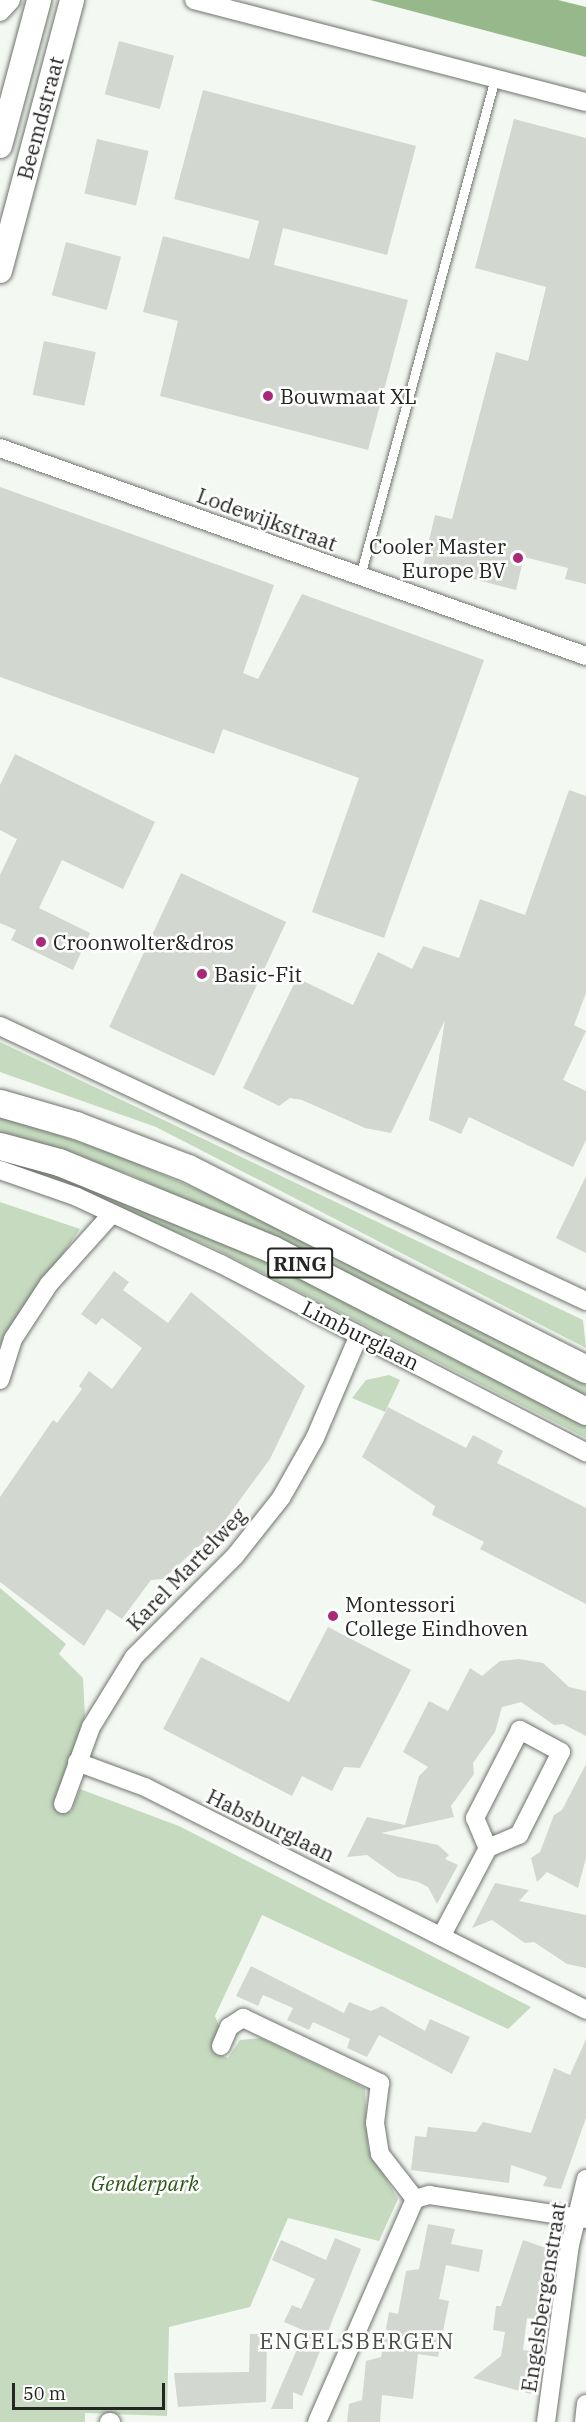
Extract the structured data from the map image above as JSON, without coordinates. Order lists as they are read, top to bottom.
{
  "streets": {
    "main road": ["Beemdstraat", "RING", "Limburglaan"],
    "street": [
      "Lodewijkstraat",
      "Karel Martelweg",
      "Habsburglaan",
      "Engelsbergenstraat"
    ]
  },
  "crossings": [
    ["Limburglaan", "Karel Martelweg"],
    ["Karel Martelweg", "Habsburglaan"]
  ],
  "districts": ["ENGELSBERGEN"],
  "parks": ["Genderpark"],
  "places": [
    "Bouwmaat XL",
    "Cooler Master Europe BV",
    "Croonwolter&dros",
    "Basic-Fit",
    "Montessori College Eindhoven"
  ],
  "scale_bar": "50 m"
}
